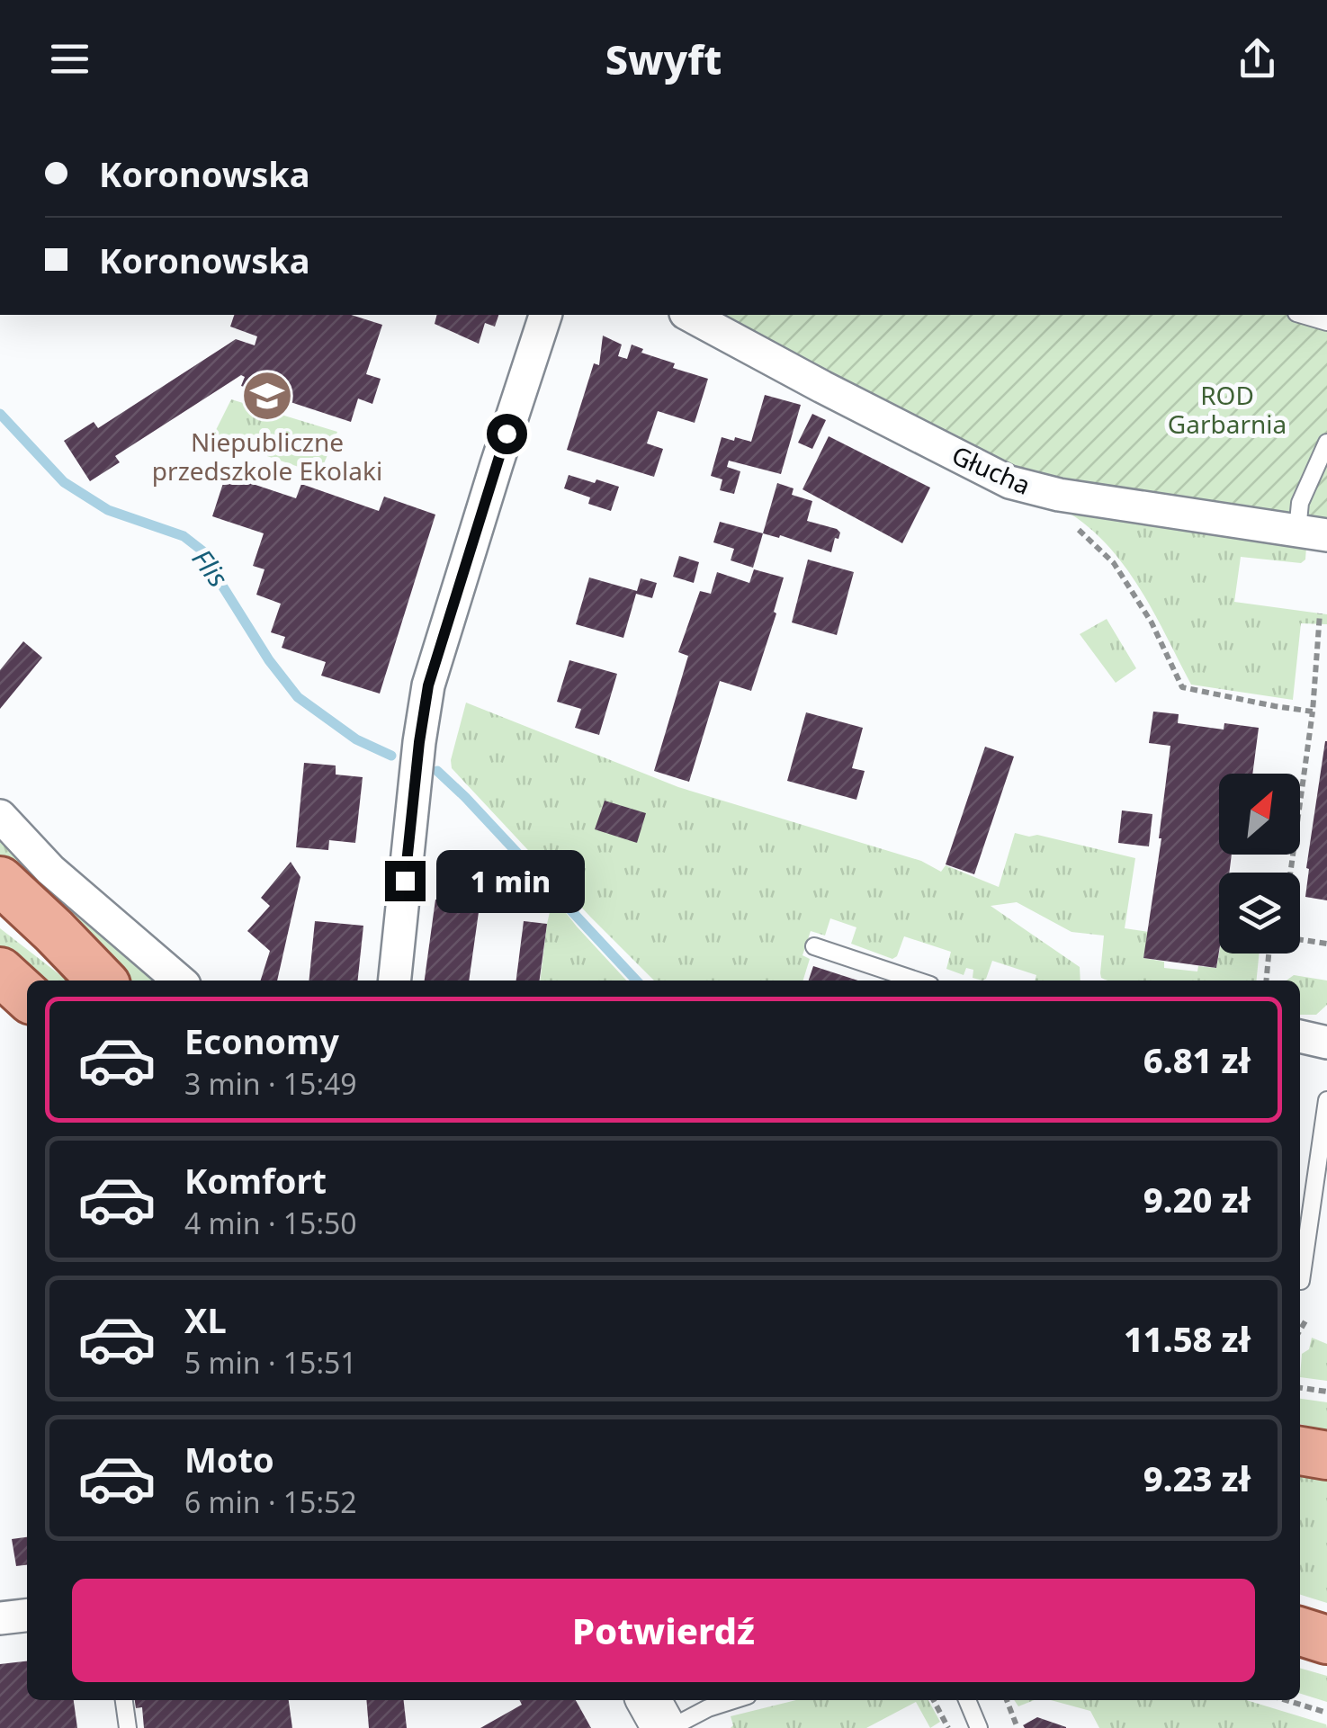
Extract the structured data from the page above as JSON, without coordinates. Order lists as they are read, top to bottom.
{
  "streets": {
    "street": ["Głucha"]
  },
  "water": ["Flis"],
  "parks": ["ROD Garbarnia"],
  "places": {
    "school or university": ["Niepubliczne przedszkole Ekolaki"]
  },
  "north": "top right",
  "page": {
    "header": "Swyft",
    "banner": ["Koronowska", "Koronowska"],
    "bubble": "1 min",
    "list": [
      {
        "name": "Economy",
        "note": "3 min · 15:49",
        "value": "6.81 zł"
      },
      {
        "name": "Komfort",
        "note": "4 min · 15:50",
        "value": "9.20 zł"
      },
      {
        "name": "XL",
        "note": "5 min · 15:51",
        "value": "11.58 zł"
      },
      {
        "name": "Moto",
        "note": "6 min · 15:52",
        "value": "9.23 zł"
      }
    ],
    "buttons": "Potwierdź"
  }
}
